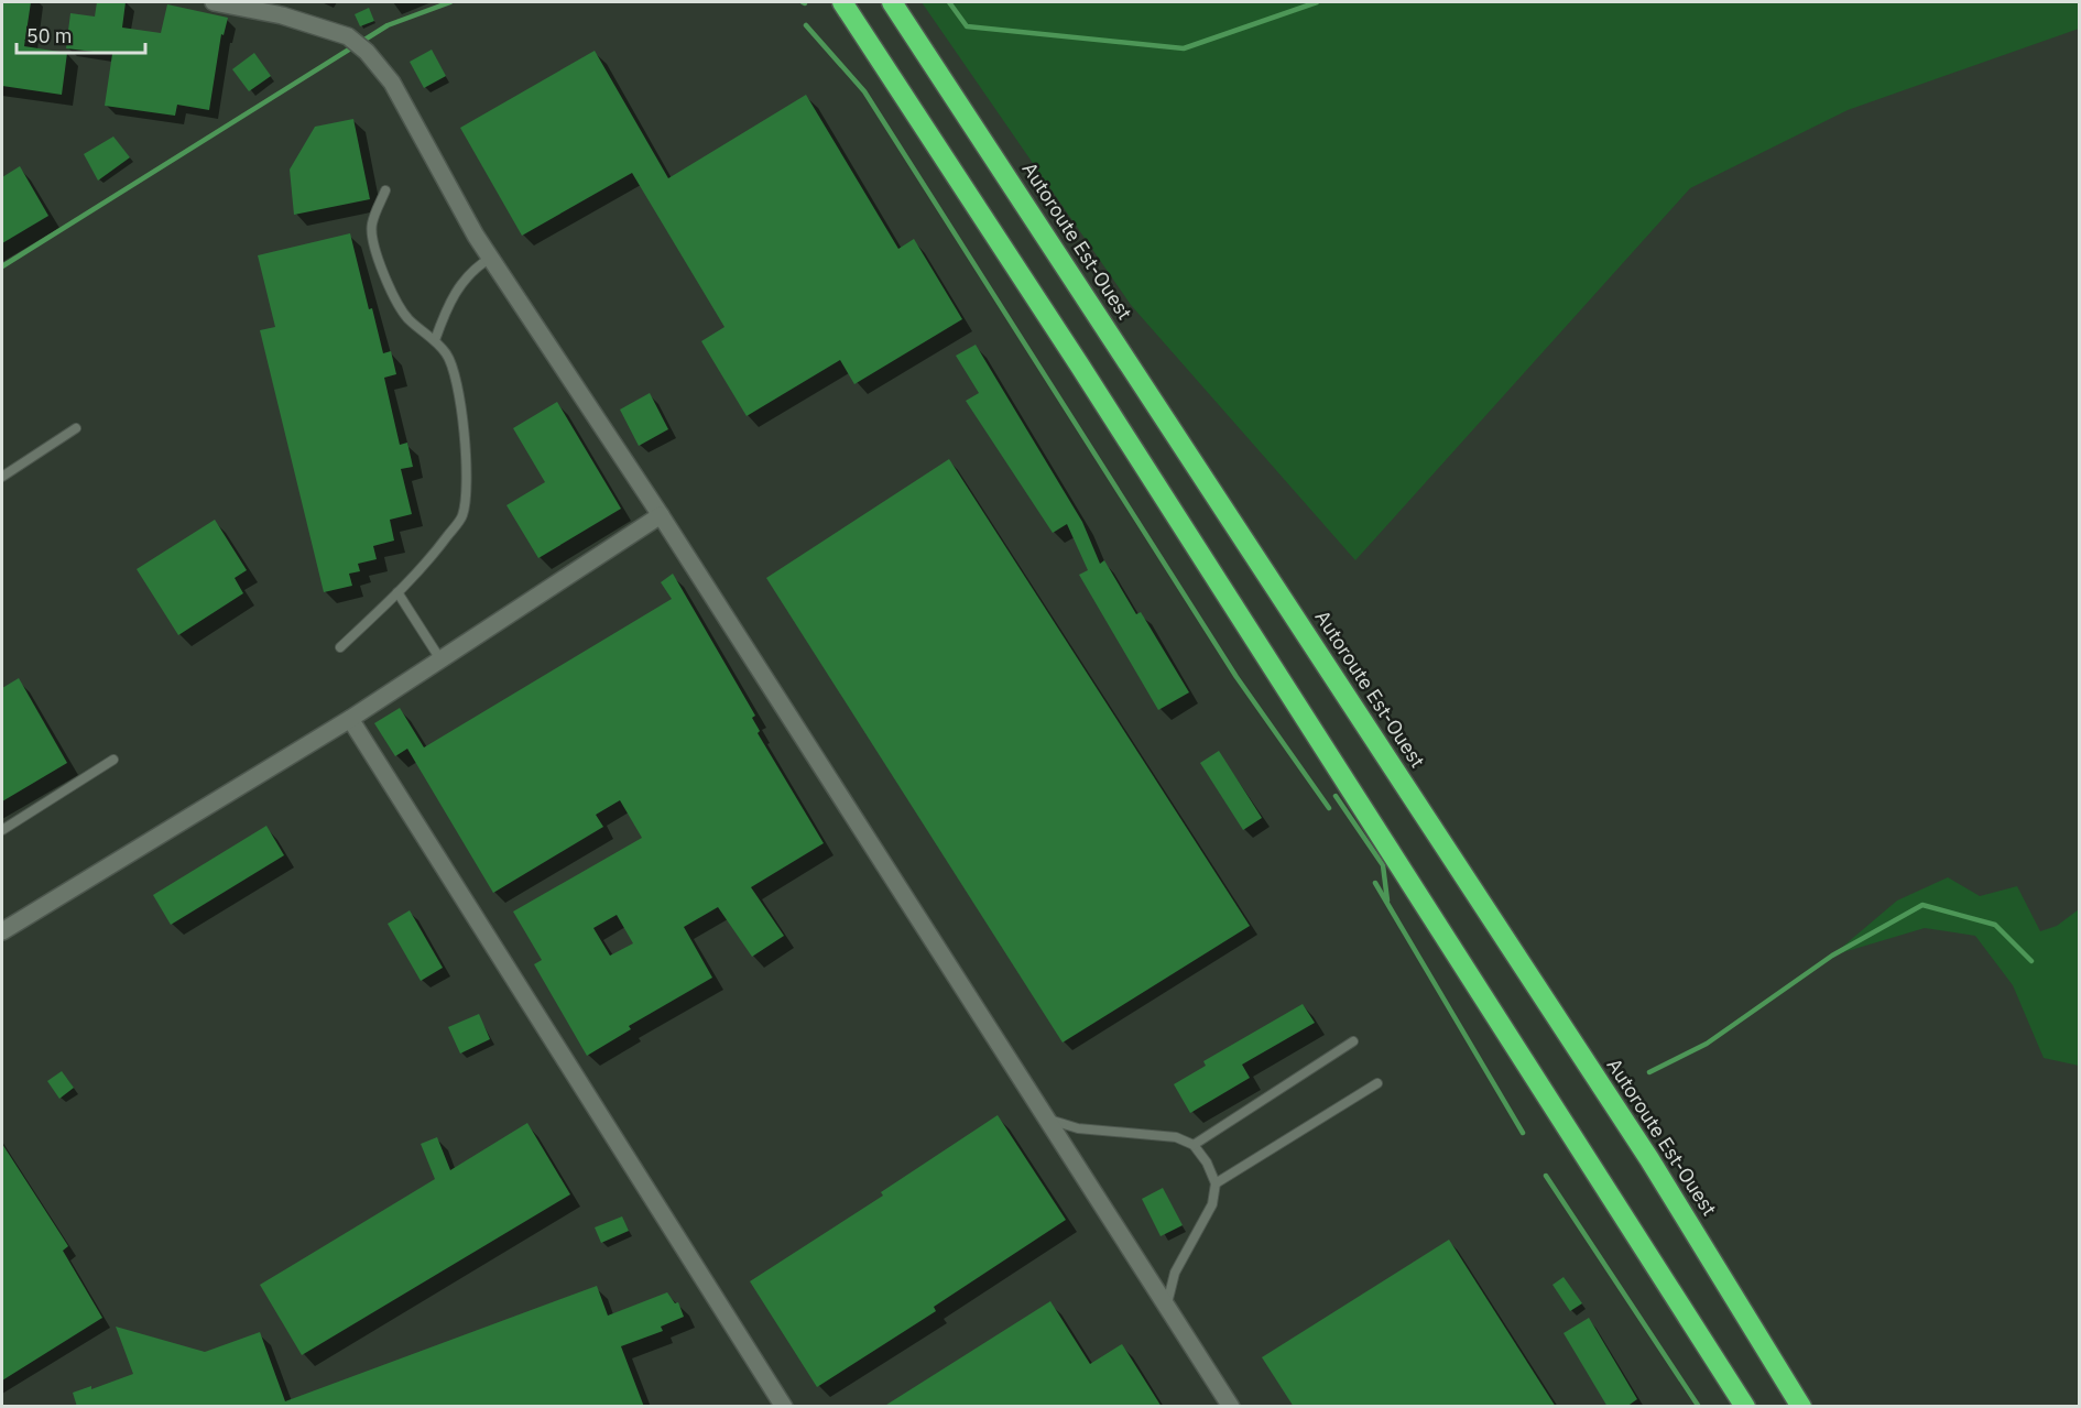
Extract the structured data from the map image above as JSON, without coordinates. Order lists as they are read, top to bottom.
{
  "streets": {
    "highway": ["Autoroute Est-Ouest"]
  },
  "scale_bar": "50 m"
}
